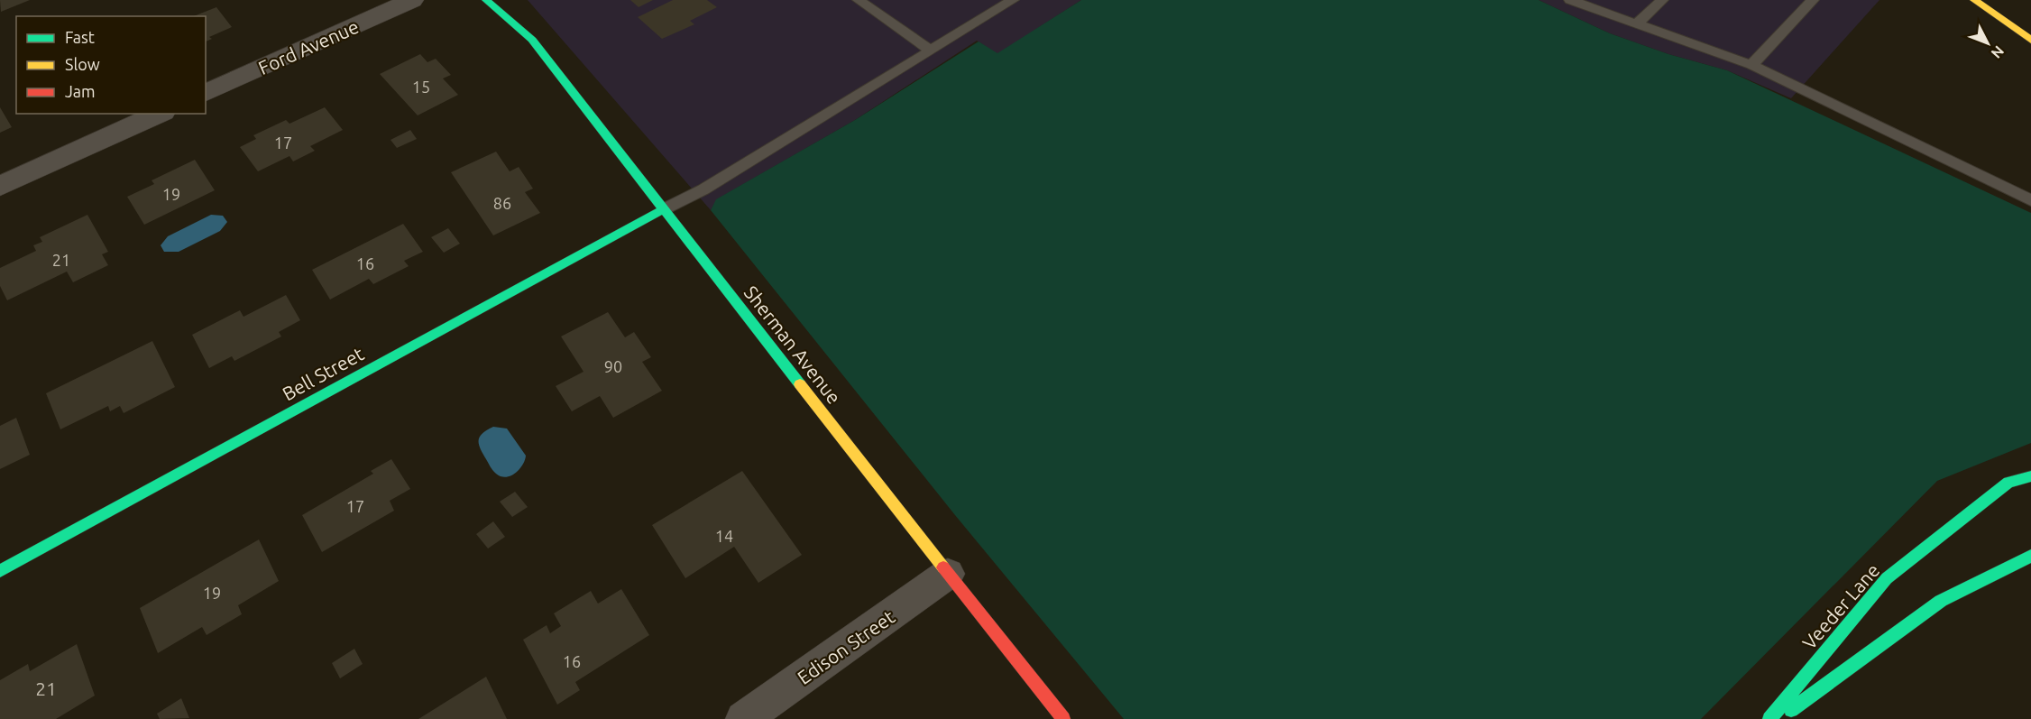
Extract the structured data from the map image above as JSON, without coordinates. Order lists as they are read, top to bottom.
{
  "streets": {
    "main road": ["Sherman Avenue", "Bell Street", "Veeder Lane"],
    "street": ["Ford Avenue", "Edison Street"]
  },
  "crossings": [
    ["Sherman Avenue", "Bell Street"],
    ["Sherman Avenue", "Edison Street"]
  ],
  "house_numbers": [
    "15",
    "17",
    "19",
    "86",
    "21",
    "16",
    "90",
    "17",
    "14",
    "19",
    "16",
    "21"
  ],
  "legend": ["Fast", "Slow", "Jam"],
  "north": "bottom right"
}
